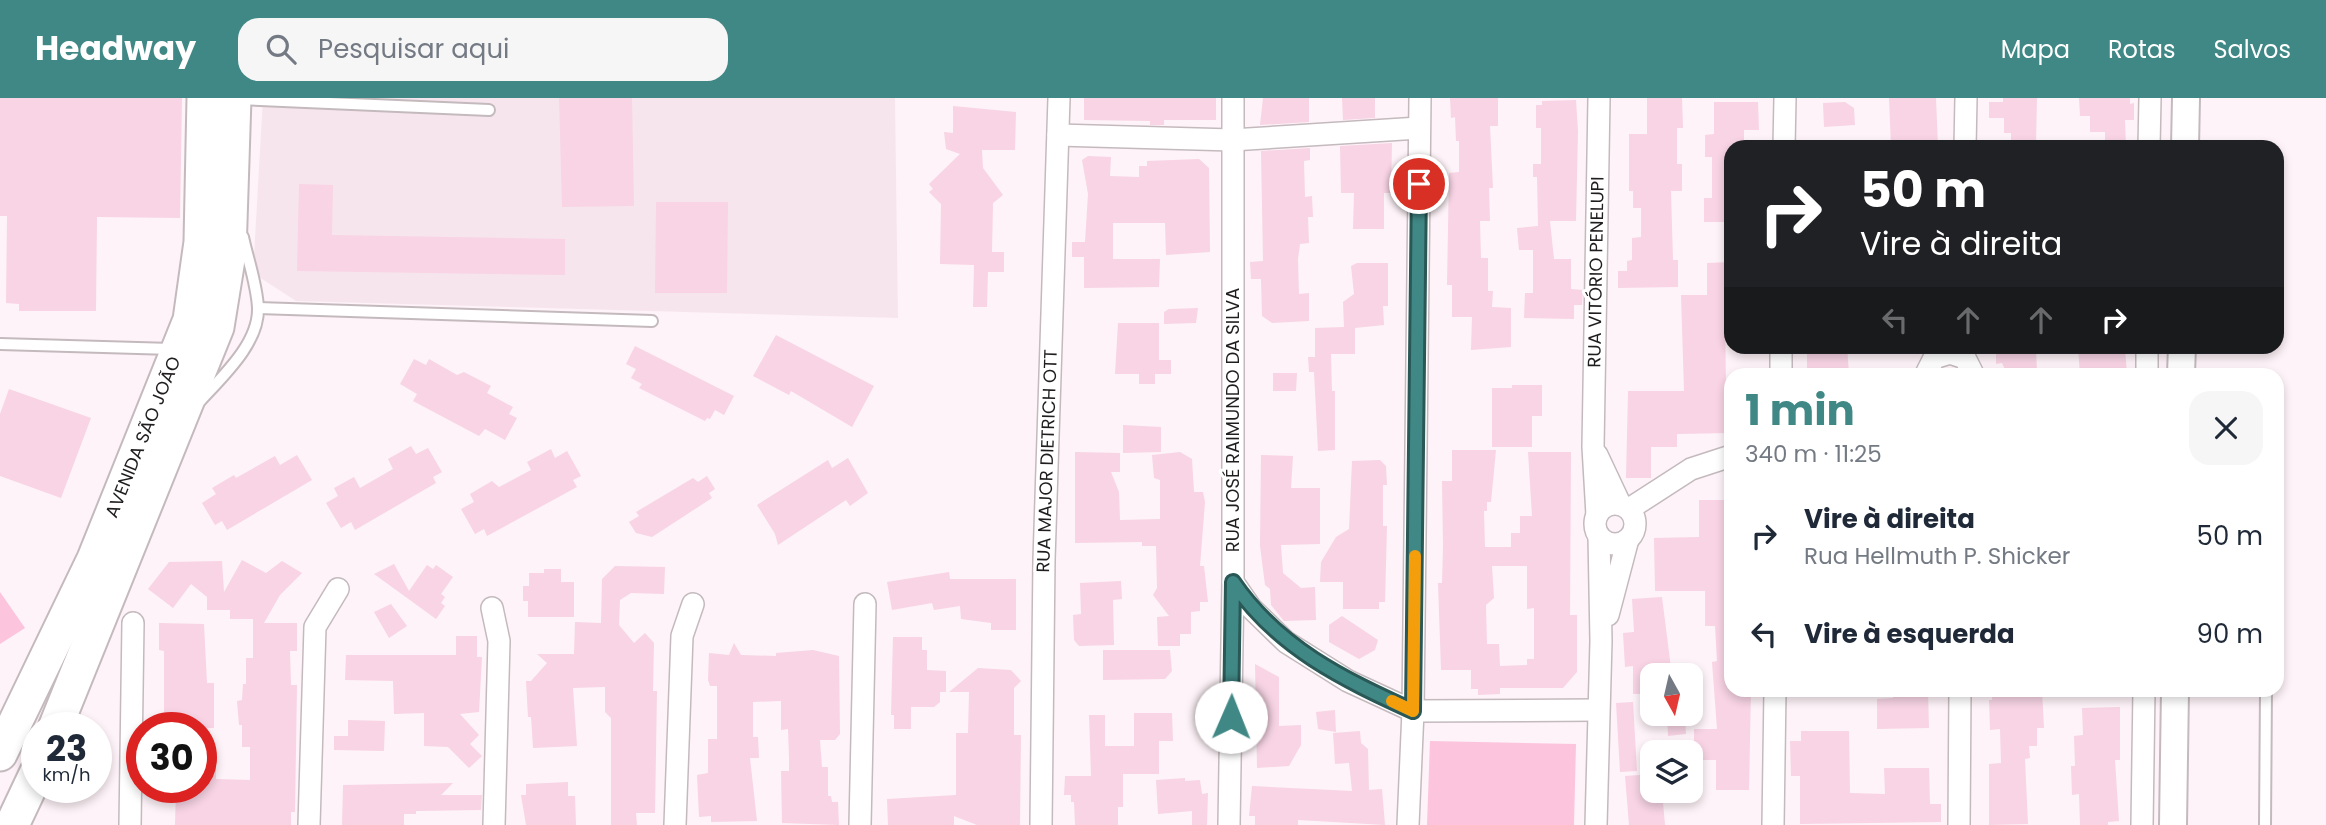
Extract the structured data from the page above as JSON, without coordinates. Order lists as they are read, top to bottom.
{
  "streets": {
    "main road": ["AVENIDA SÃO JOÃO"],
    "street": ["RUA VITÓRIO PENELUPI", "RUA JOSÉ RAIMUNDO DA SILVA", "RUA MAJOR DIETRICH OTT"]
  },
  "north": "bottom",
  "page": {
    "header": "Headway",
    "search": "Pesquisar aqui",
    "nav": ["Mapa", "Rotas", "Salvos"],
    "turn": ["50 m", "Vire à direita"],
    "heading": ["1 min", "340 m · 11:25"],
    "list": [
      {
        "name": "Vire à direita",
        "note": "Rua Hellmuth P. Shicker",
        "value": "50 m"
      },
      {
        "name": "Vire à esquerda",
        "value": "90 m"
      }
    ],
    "speed": "23 km/h",
    "limit": "30"
  }
}
